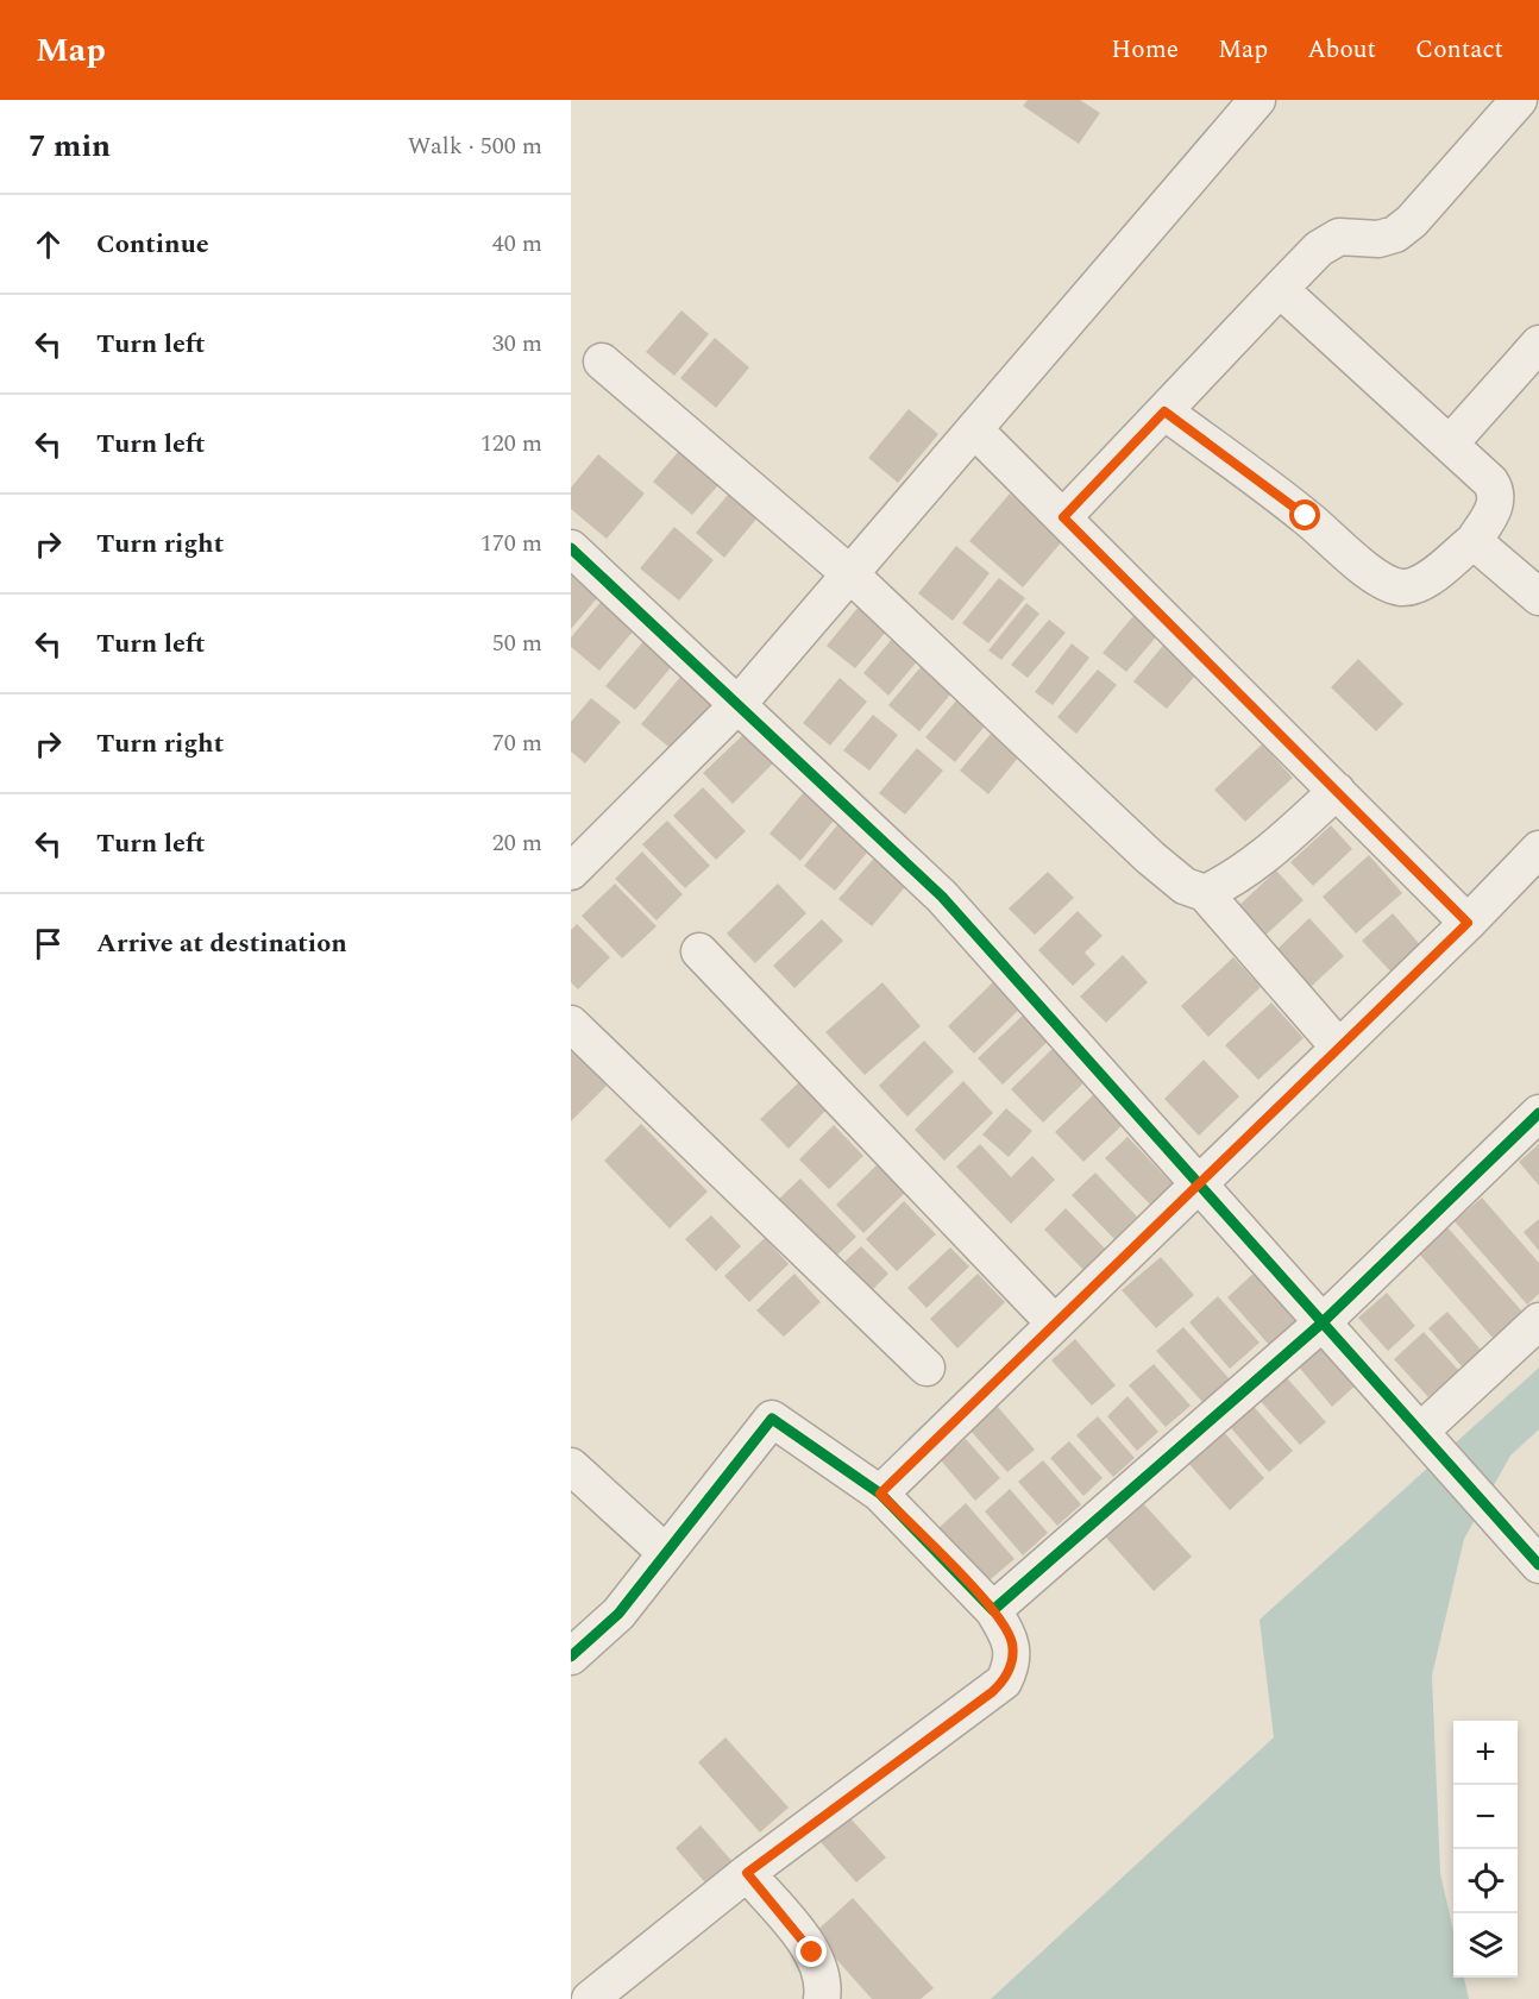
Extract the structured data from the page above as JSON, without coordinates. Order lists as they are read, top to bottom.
{
  "page": {
    "header": "Map",
    "nav": [
      "Home",
      "Map",
      "About",
      "Contact"
    ],
    "heading": ["7 min", "Walk · 500 m"],
    "list": [
      ["Continue", "40 m"],
      ["Turn left", "30 m"],
      ["Turn left", "120 m"],
      ["Turn right", "170 m"],
      ["Turn left", "50 m"],
      ["Turn right", "70 m"],
      ["Turn left", "20 m"],
      "Arrive at destination"
    ],
    "map_buttons": ["+", "−"]
  }
}
